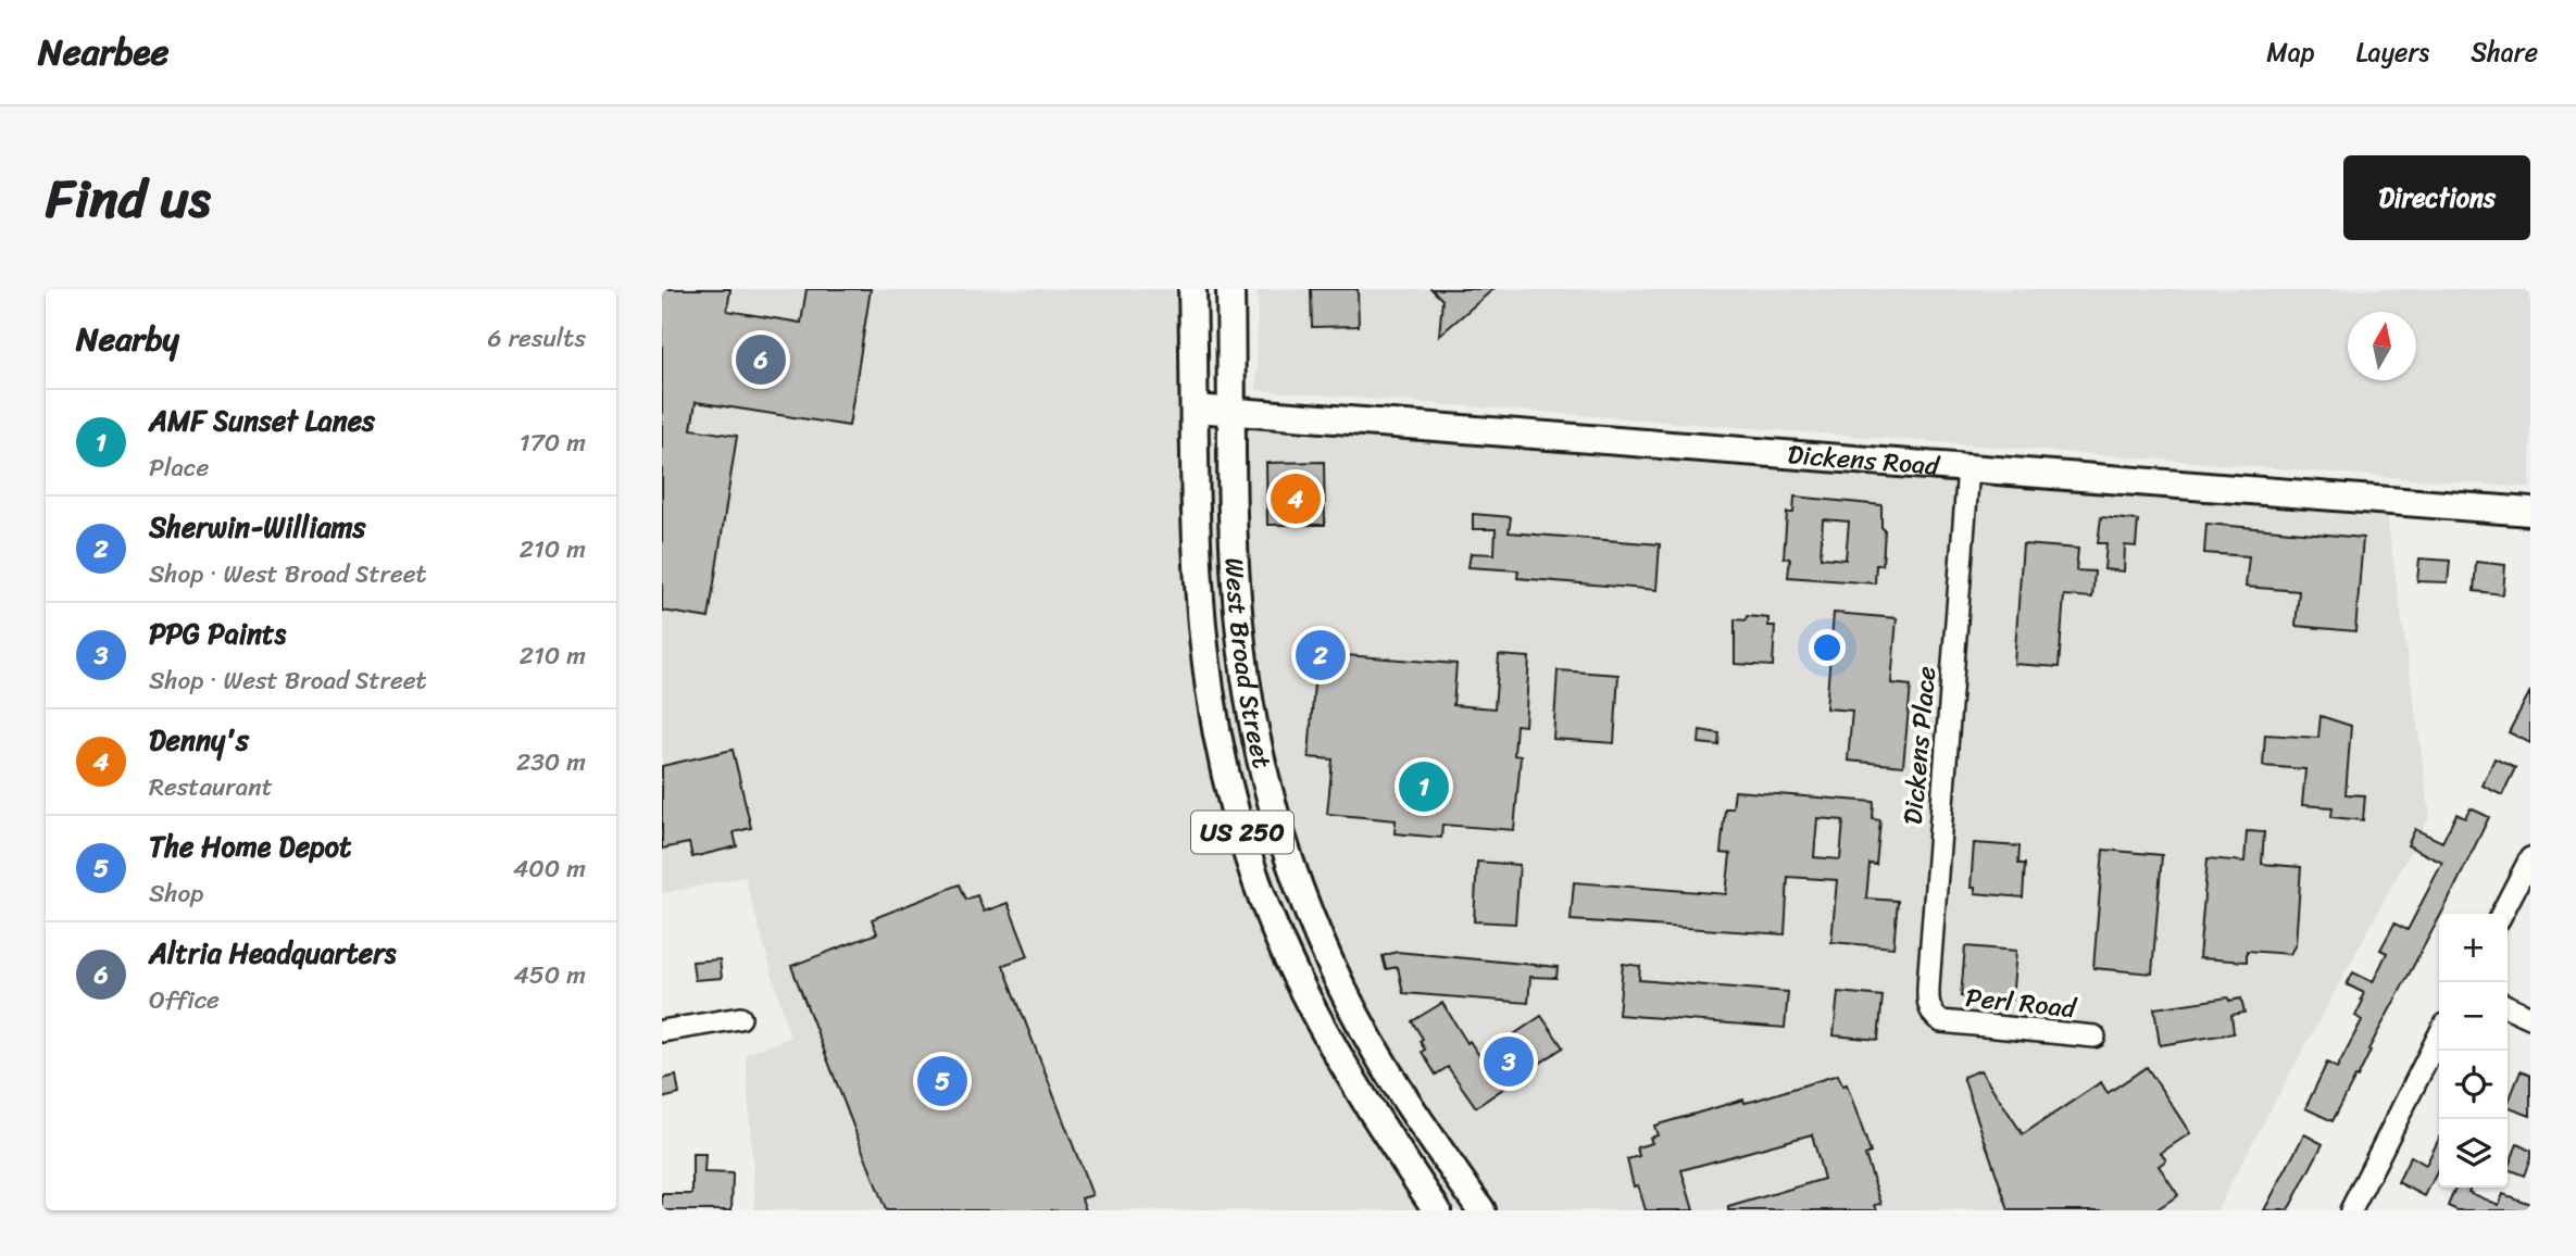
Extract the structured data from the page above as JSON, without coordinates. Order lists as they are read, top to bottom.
{
  "streets": {
    "main road": ["Dickens Road", "West Broad Street", "US 250"],
    "street": ["Dickens Place", "Perl Road"]
  },
  "crossings": [
    ["Dickens Road", "West Broad Street"],
    ["Dickens Road", "Dickens Place"],
    ["Dickens Place", "Perl Road"]
  ],
  "north": "top",
  "page": {
    "header": "Nearbee",
    "nav": ["Map", "Layers", "Share"],
    "title": "Find us",
    "buttons": "Directions",
    "heading": ["Nearby", "6 results"],
    "pins": [
      "6",
      "4",
      "2",
      "1",
      "3",
      "5"
    ],
    "list": [
      {
        "mark": "1",
        "name": "AMF Sunset Lanes",
        "note": "Place",
        "value": "170 m"
      },
      {
        "mark": "2",
        "name": "Sherwin-Williams",
        "note": "Shop · West Broad Street",
        "value": "210 m"
      },
      {
        "mark": "3",
        "name": "PPG Paints",
        "note": "Shop · West Broad Street",
        "value": "210 m"
      },
      {
        "mark": "4",
        "name": "Denny's",
        "note": "Restaurant",
        "value": "230 m"
      },
      {
        "mark": "5",
        "name": "The Home Depot",
        "note": "Shop",
        "value": "400 m"
      },
      {
        "mark": "6",
        "name": "Altria Headquarters",
        "note": "Office",
        "value": "450 m"
      }
    ],
    "map_buttons": ["+", "−"]
  }
}
